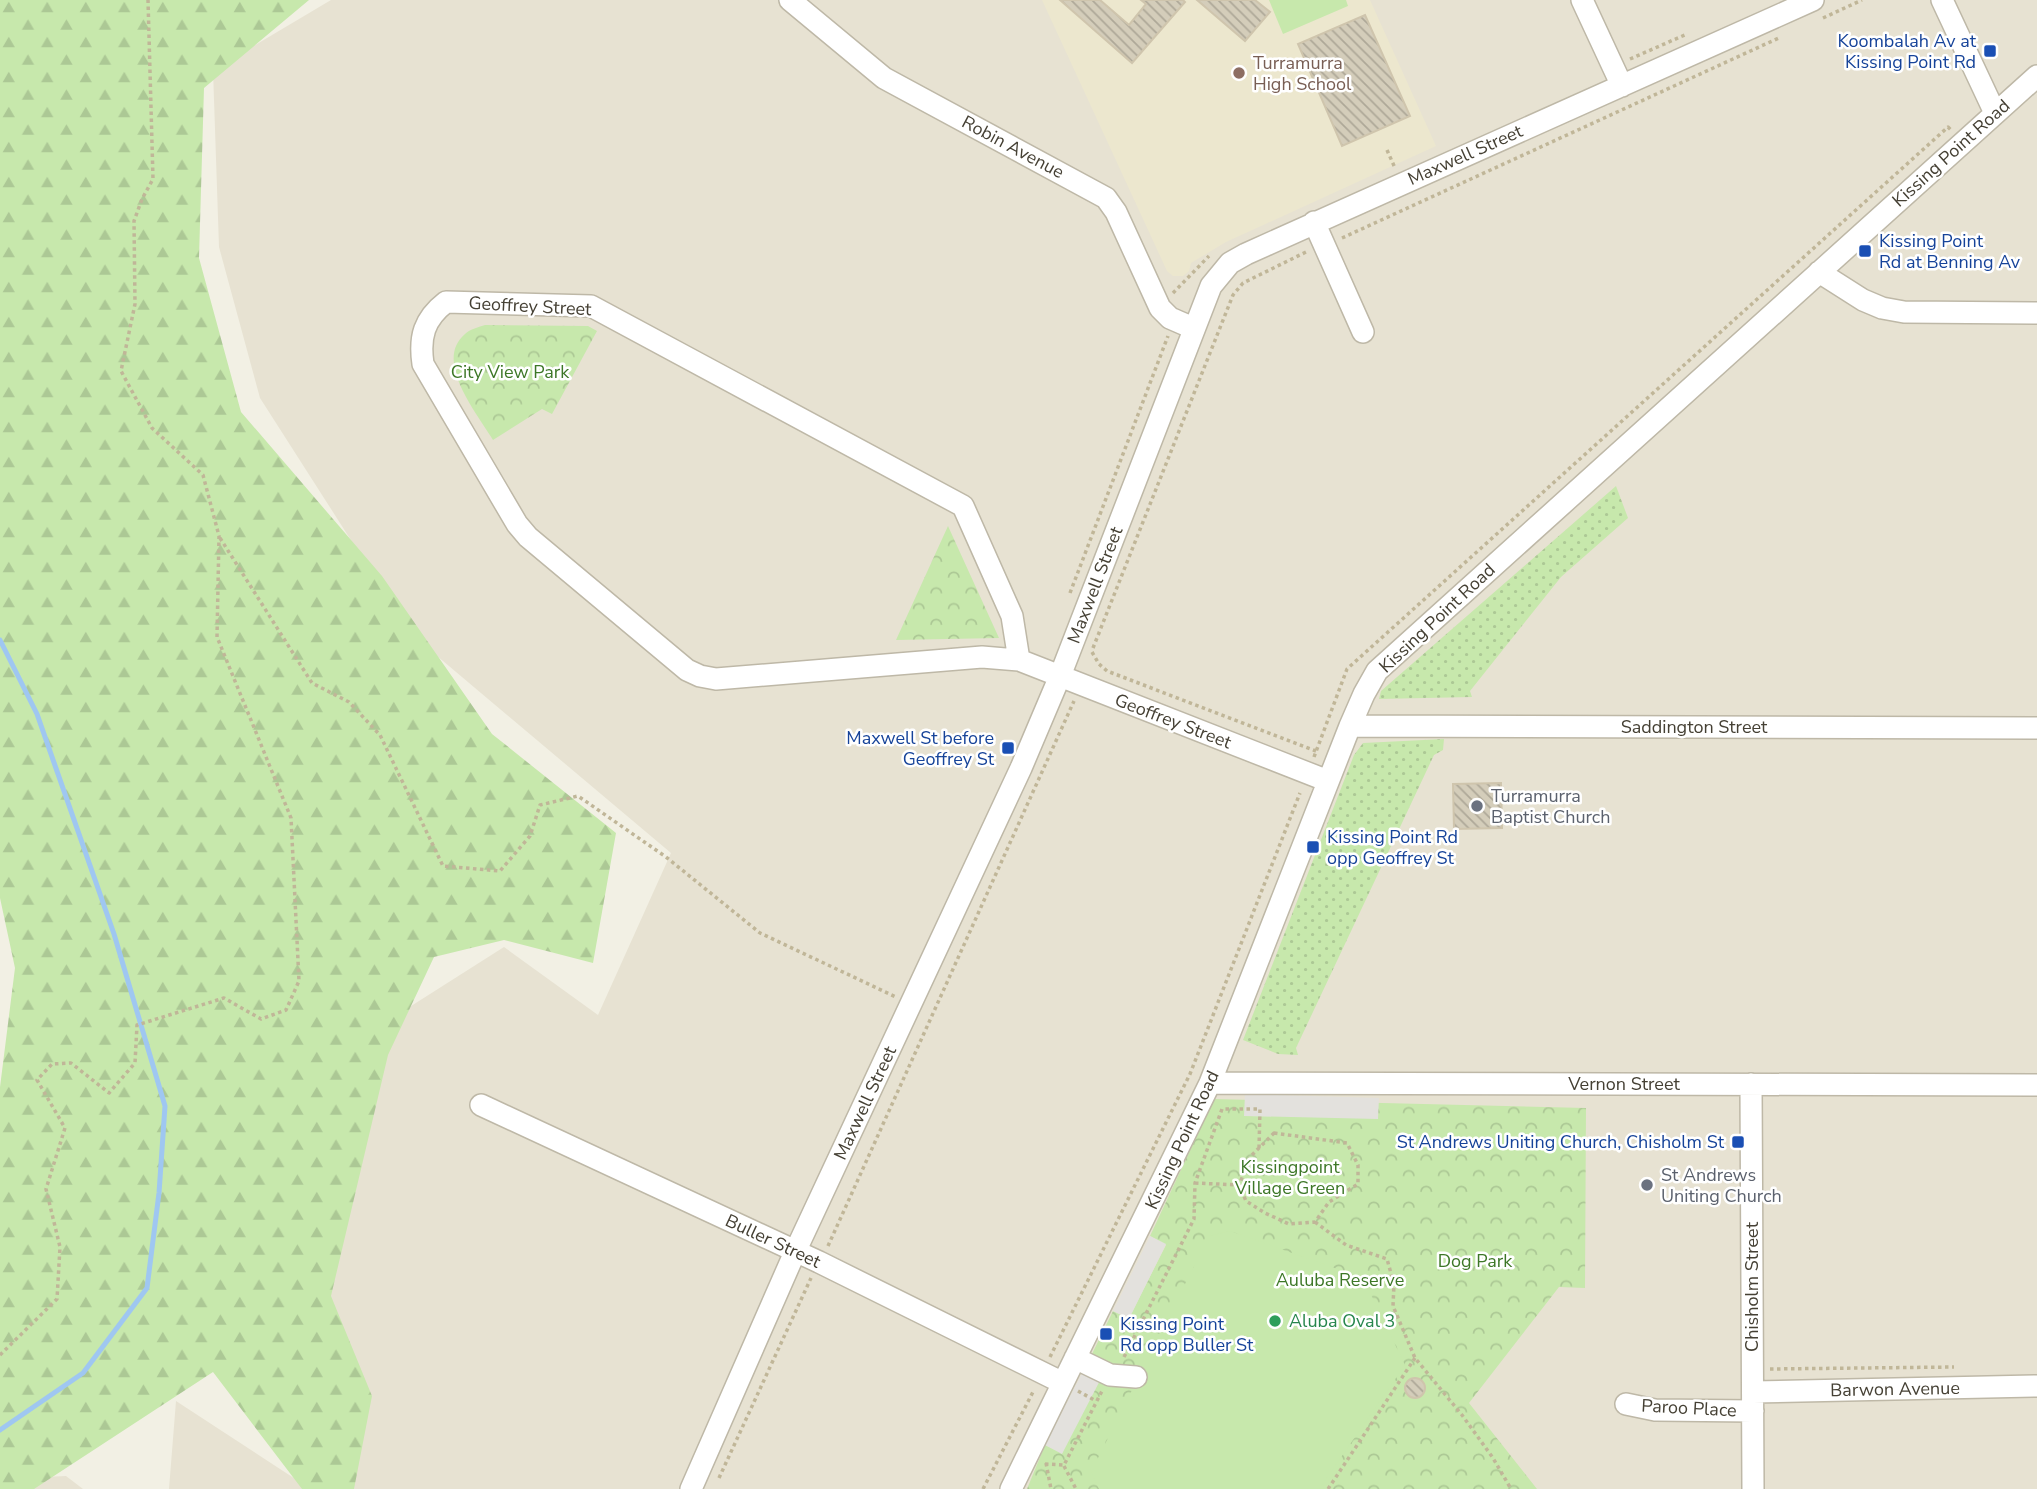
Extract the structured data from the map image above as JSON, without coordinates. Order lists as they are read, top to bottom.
{
  "streets": {
    "street": [
      "Robin Avenue",
      "Kissing Point Road",
      "Maxwell Street",
      "Geoffrey Street",
      "Saddington Street",
      "Vernon Street",
      "Buller Street",
      "Chisholm Street",
      "Barwon Avenue",
      "Paroo Place"
    ]
  },
  "crossings": [
    ["Robin Avenue", "Maxwell Street"],
    ["Kissing Point Road", "Geoffrey Street"],
    ["Kissing Point Road", "Saddington Street"],
    ["Kissing Point Road", "Vernon Street"],
    ["Kissing Point Road", "Buller Street"],
    ["Maxwell Street", "Geoffrey Street"],
    ["Maxwell Street", "Buller Street"],
    ["Vernon Street", "Chisholm Street"],
    ["Chisholm Street", "Barwon Avenue"],
    ["Chisholm Street", "Paroo Place"],
    ["Barwon Avenue", "Paroo Place"]
  ],
  "parks": [
    "City View Park",
    "Kissingpoint Village Green",
    "Dog Park",
    "Auluba Reserve"
  ],
  "places": {
    "transit": [
      "Koombalah Av at Kissing Point Rd",
      "Kissing Point Rd at Benning Av",
      "Maxwell St before Geoffrey St",
      "Kissing Point Rd opp Geoffrey St",
      "St Andrews Uniting Church, Chisholm St",
      "Kissing Point Rd opp Buller St"
    ],
    "other": [
      "Turramurra High School",
      "Turramurra Baptist Church",
      "St Andrews Uniting Church",
      "Aluba Oval 3"
    ]
  }
}
